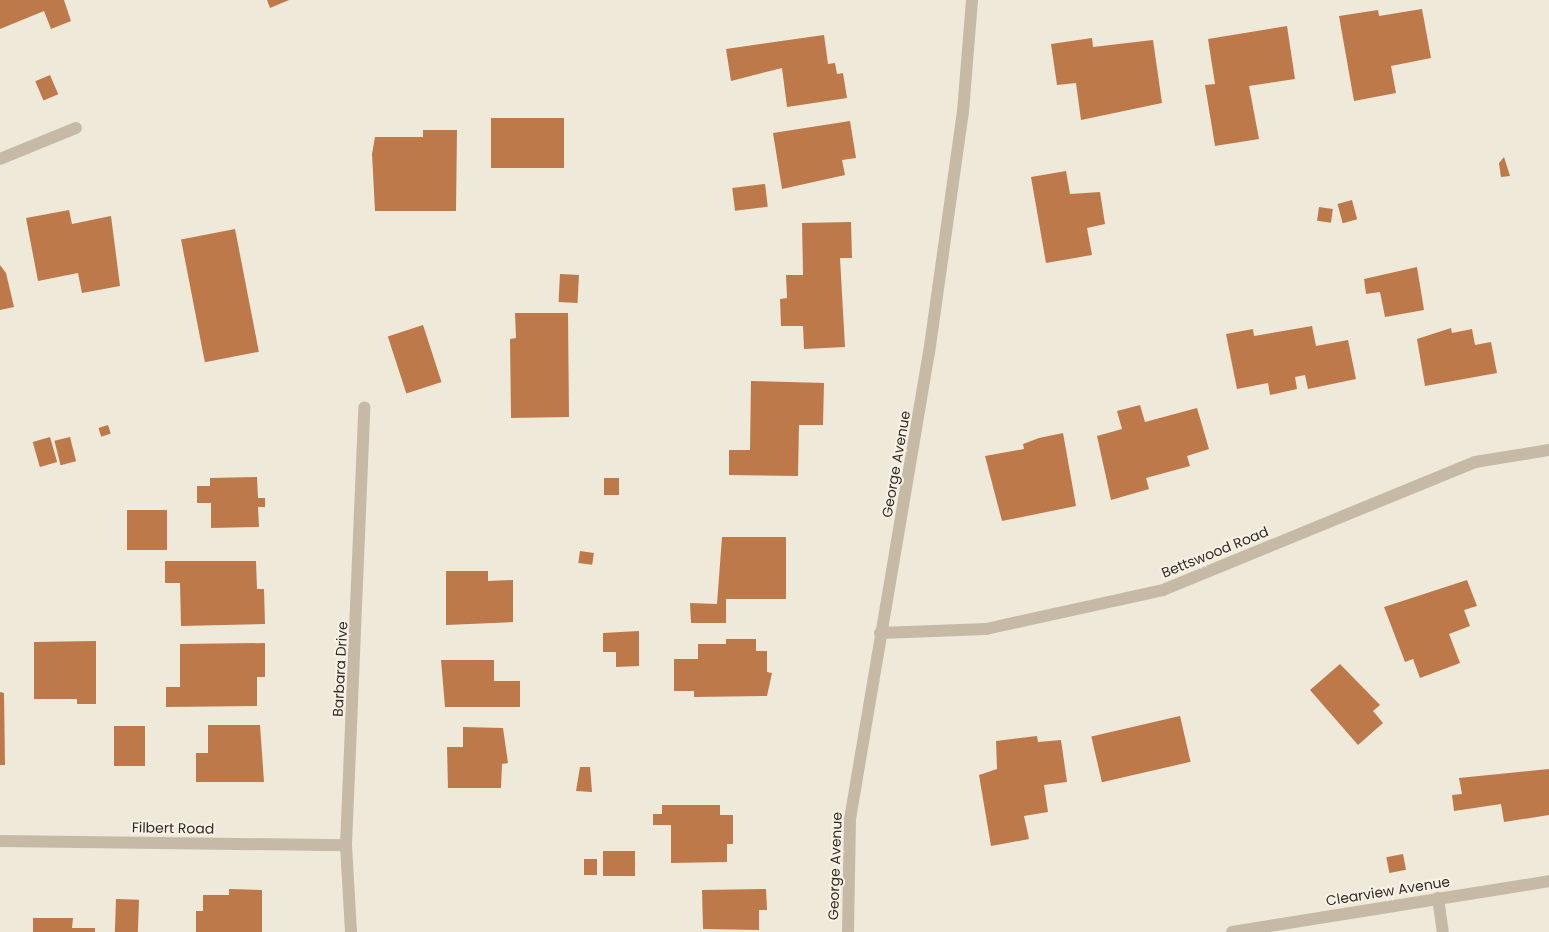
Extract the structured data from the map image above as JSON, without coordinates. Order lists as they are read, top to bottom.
{
  "streets": {
    "street": [
      "George Avenue",
      "Bettswood Road",
      "Barbara Drive",
      "Filbert Road",
      "Clearview Avenue"
    ]
  },
  "crossings": [
    ["George Avenue", "Bettswood Road"],
    ["Barbara Drive", "Filbert Road"]
  ]
}
